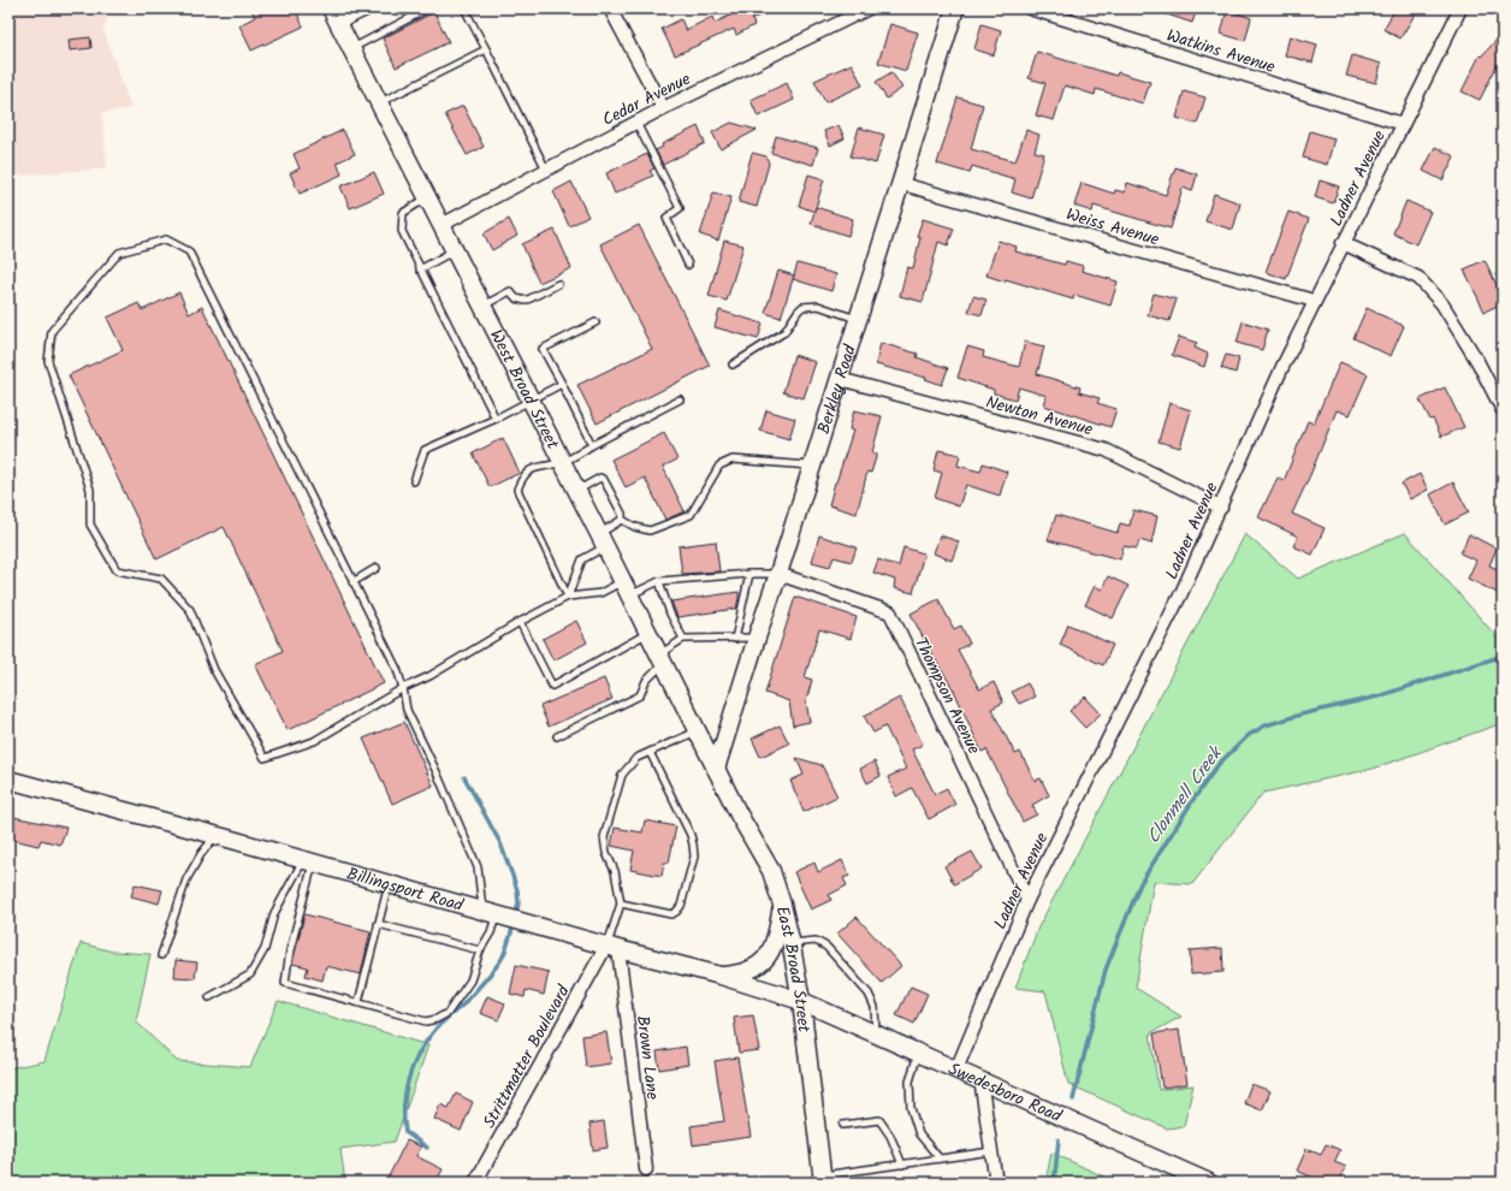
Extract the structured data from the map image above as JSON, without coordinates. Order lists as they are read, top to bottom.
{
  "streets": {
    "main road": [
      "West Broad Street",
      "Berkley Road",
      "Billingsport Road",
      "East Broad Street",
      "Swedesboro Road"
    ],
    "street": [
      "Watkins Avenue",
      "Cedar Avenue",
      "Ladner Avenue",
      "Weiss Avenue",
      "Newton Avenue",
      "Thompson Avenue",
      "Strittmatter Boulevard",
      "Brown Lane"
    ]
  },
  "crossings": [
    ["Watkins Avenue", "Ladner Avenue"],
    ["Cedar Avenue", "West Broad Street"],
    ["Ladner Avenue", "Weiss Avenue"],
    ["Ladner Avenue", "Newton Avenue"],
    ["Ladner Avenue", "Thompson Avenue"],
    ["Ladner Avenue", "Swedesboro Road"],
    ["Weiss Avenue", "Berkley Road"],
    ["West Broad Street", "Berkley Road"],
    ["West Broad Street", "East Broad Street"],
    ["Berkley Road", "Newton Avenue"],
    ["Berkley Road", "Thompson Avenue"],
    ["Berkley Road", "East Broad Street"],
    ["Billingsport Road", "East Broad Street"],
    ["Billingsport Road", "Strittmatter Boulevard"],
    ["Billingsport Road", "Brown Lane"],
    ["Billingsport Road", "Swedesboro Road"],
    ["East Broad Street", "Swedesboro Road"],
    ["Strittmatter Boulevard", "Brown Lane"]
  ],
  "water": ["Clonmell Creek"]
}
